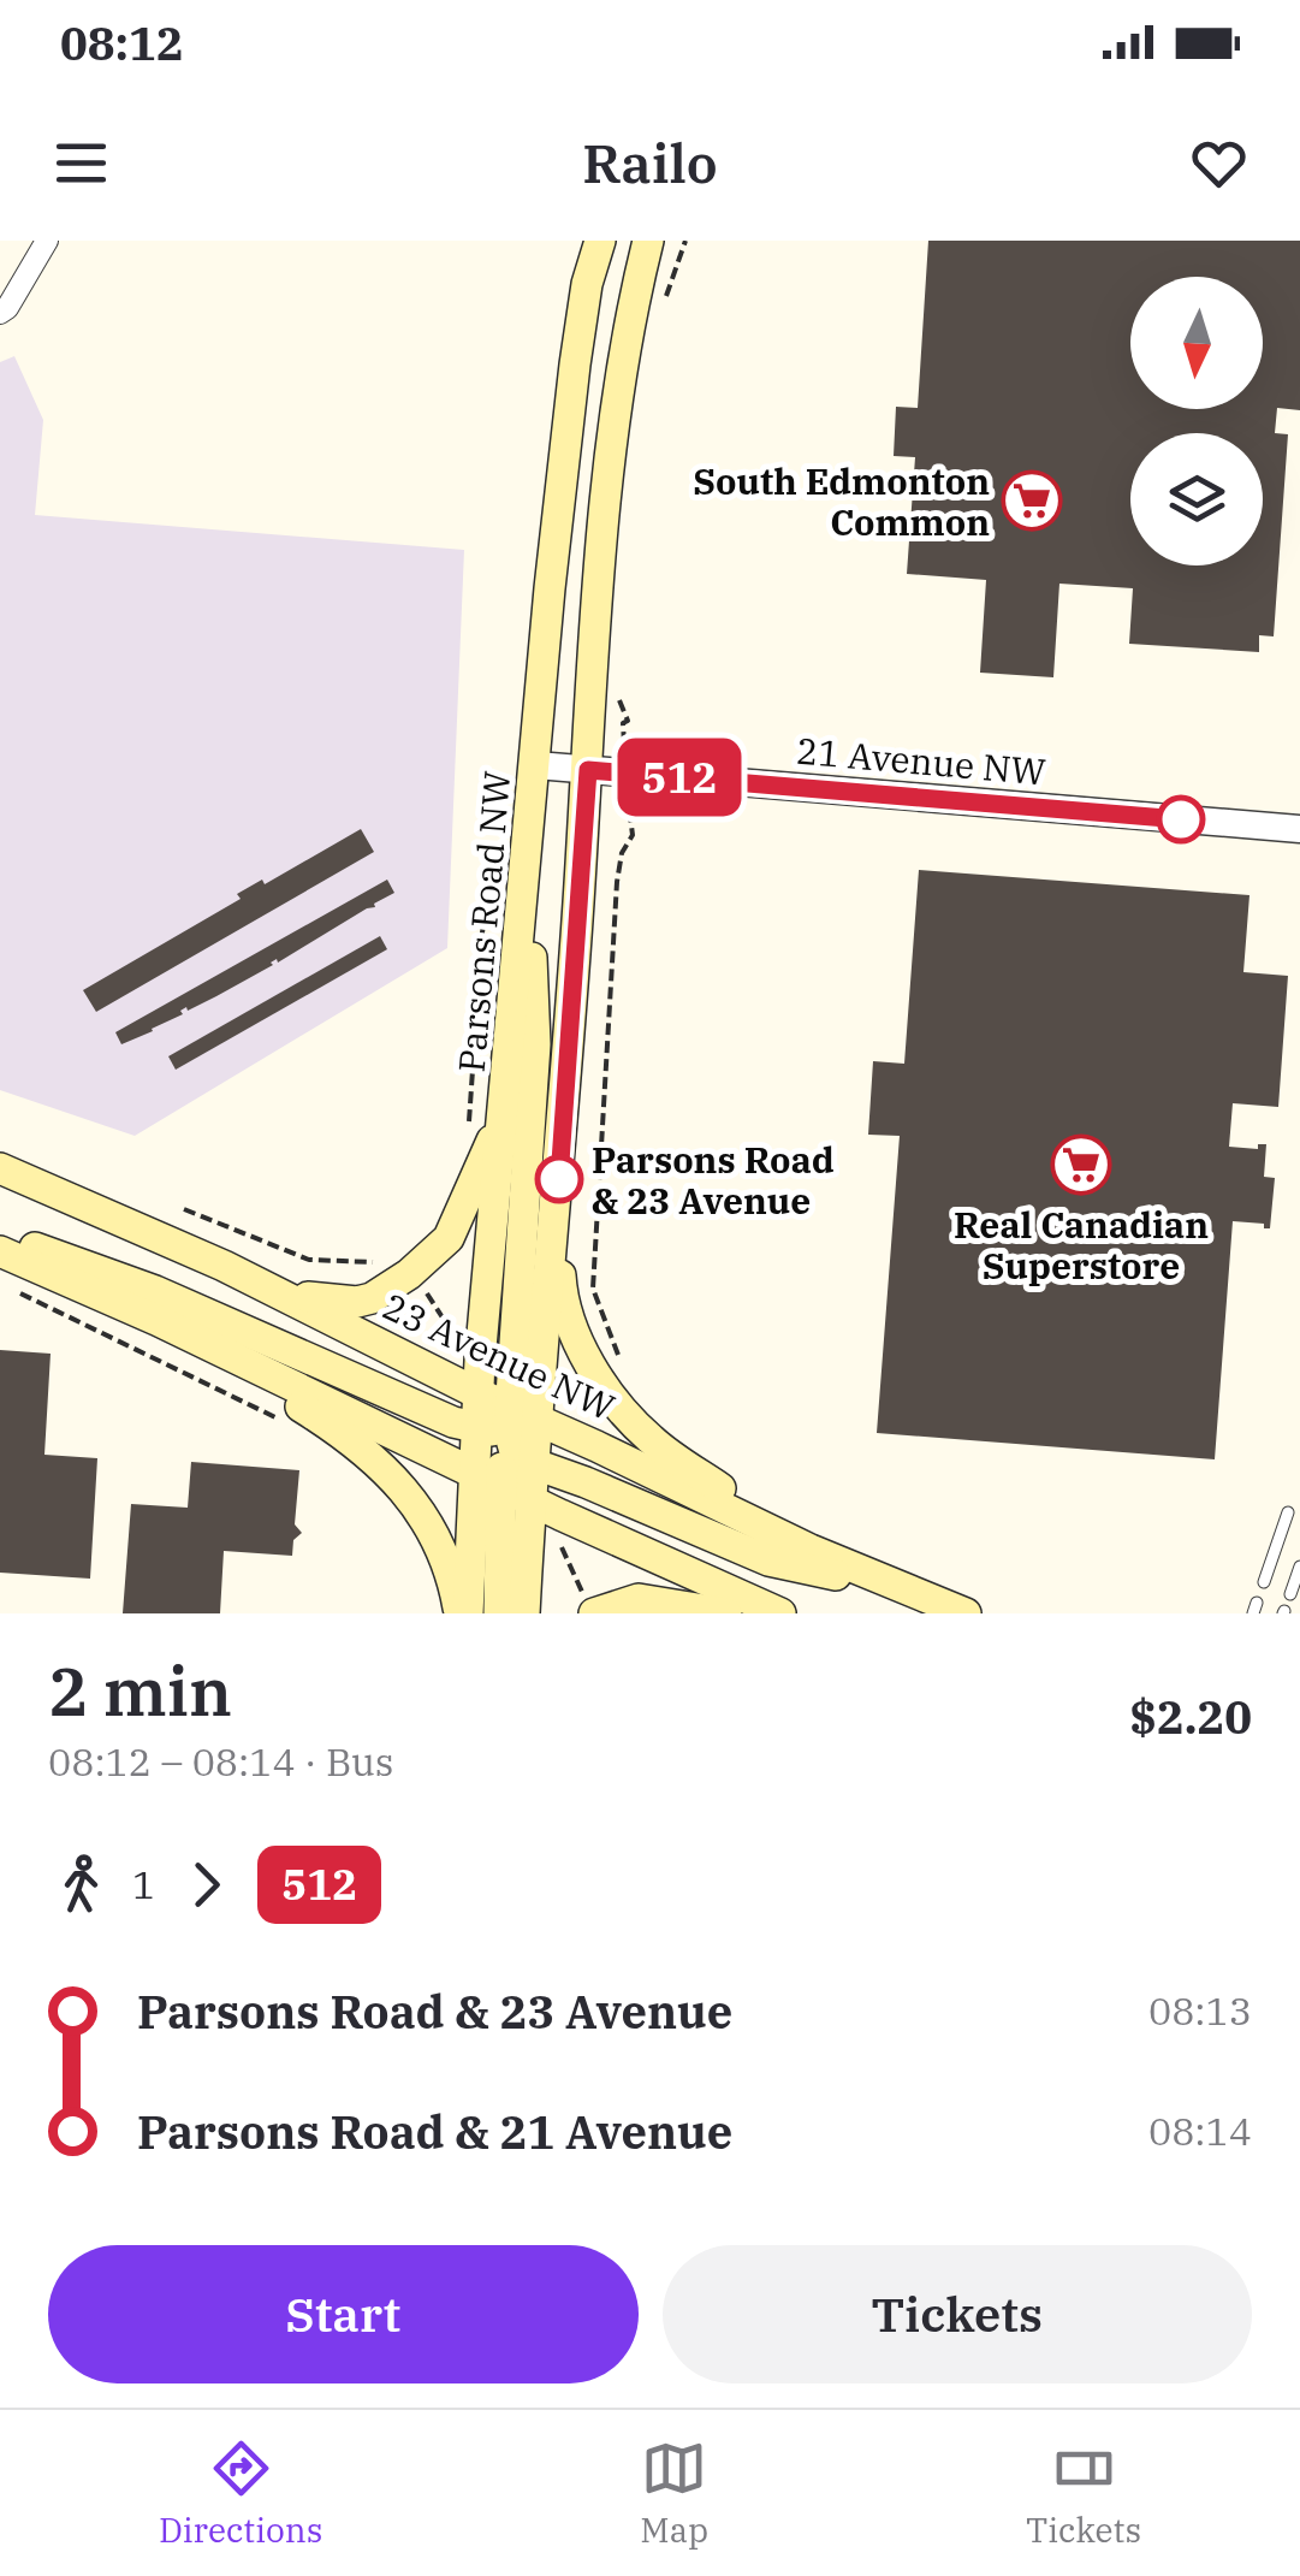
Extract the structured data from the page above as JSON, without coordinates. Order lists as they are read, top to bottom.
{
  "streets": {
    "main road": ["Parsons Road NW", "23 Avenue NW"],
    "street": ["21 Avenue NW"]
  },
  "crossings": [
    ["21 Avenue NW", "Parsons Road NW"],
    ["Parsons Road NW", "23 Avenue NW"]
  ],
  "places": {
    "supermarket": ["South Edmonton Common", "Real Canadian Superstore"],
    "other": ["Parsons Road & 23 Avenue"]
  },
  "lines": ["bus line 512"],
  "north": "bottom",
  "page": {
    "status": "08:12",
    "header": "Railo",
    "on_map": "512",
    "heading": ["2 min", "08:12 – 08:14 · Bus", "$2.20"],
    "legs": ["1", "512"],
    "list": [
      {
        "name": "Parsons Road & 23 Avenue",
        "value": "08:13"
      },
      {
        "name": "Parsons Road & 21 Avenue",
        "value": "08:14"
      }
    ],
    "buttons": ["Start", "Tickets"],
    "tabs": ["Directions", "Map", "Tickets"]
  }
}
